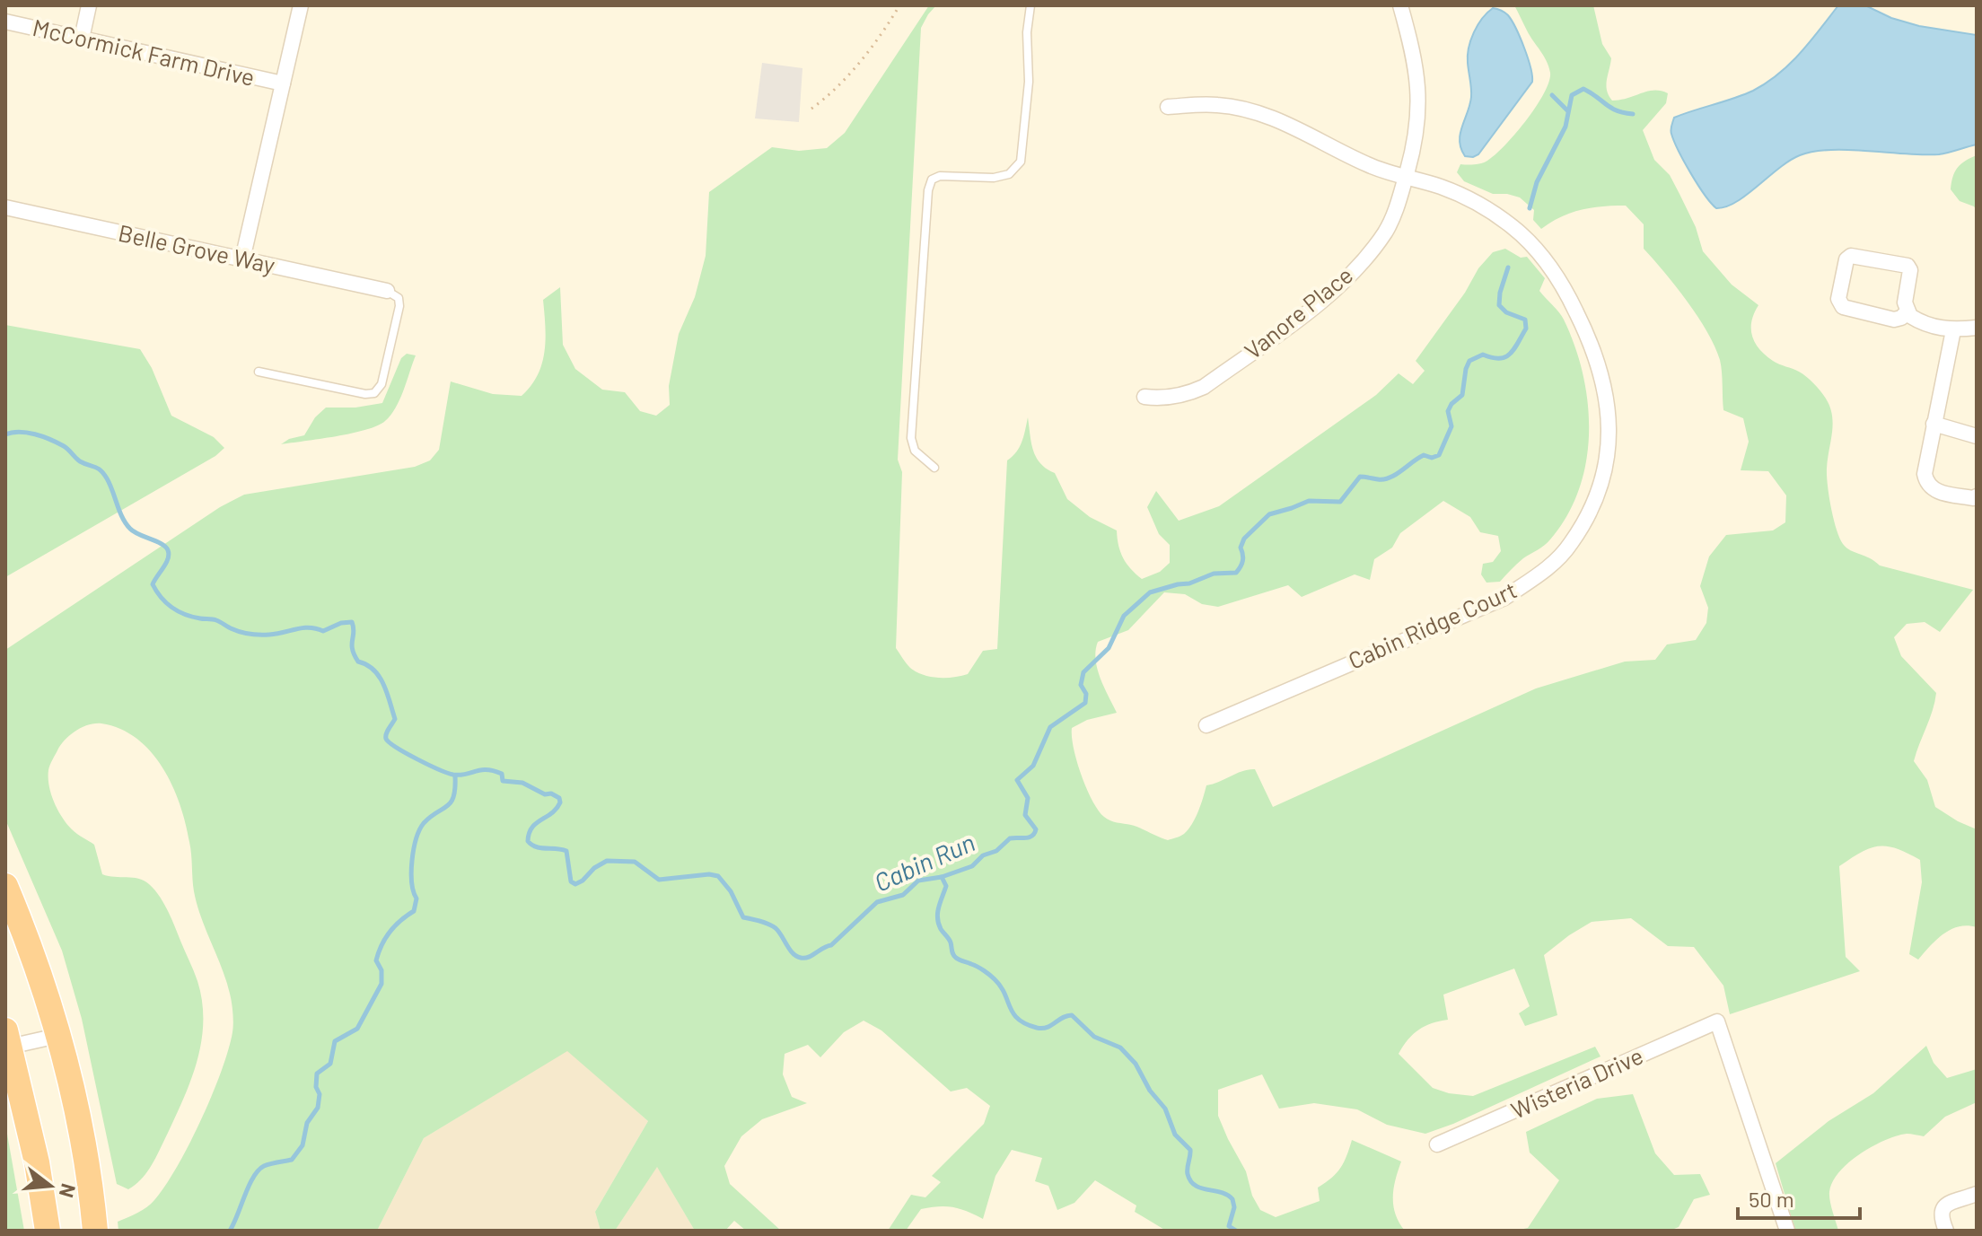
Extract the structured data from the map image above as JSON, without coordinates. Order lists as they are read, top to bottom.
{
  "streets": {
    "street": [
      "McCormick Farm Drive",
      "Belle Grove Way",
      "Vanore Place",
      "Cabin Ridge Court",
      "Wisteria Drive"
    ]
  },
  "crossings": [
    ["Vanore Place", "Cabin Ridge Court"]
  ],
  "water": ["Cabin Run"],
  "scale_bar": "50 m",
  "north": "right"
}
